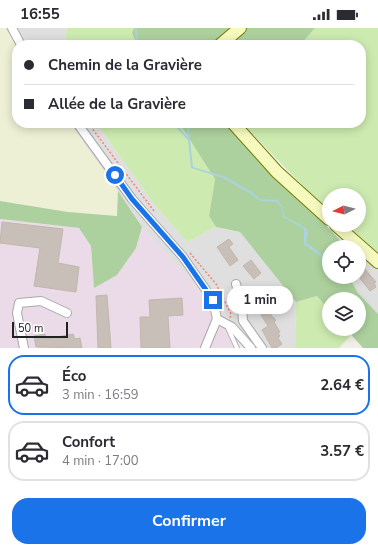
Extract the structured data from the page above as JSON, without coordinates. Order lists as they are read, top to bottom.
{
  "scale_bar": "50 m",
  "north": "left",
  "page": {
    "status": "16:55",
    "banner": ["Chemin de la Gravière", "Allée de la Gravière"],
    "bubble": "1 min",
    "scale": "50 m",
    "list": [
      {
        "name": "Éco",
        "note": "3 min · 16:59",
        "value": "2.64 €"
      },
      {
        "name": "Confort",
        "note": "4 min · 17:00",
        "value": "3.57 €"
      }
    ],
    "buttons": "Confirmer"
  }
}
